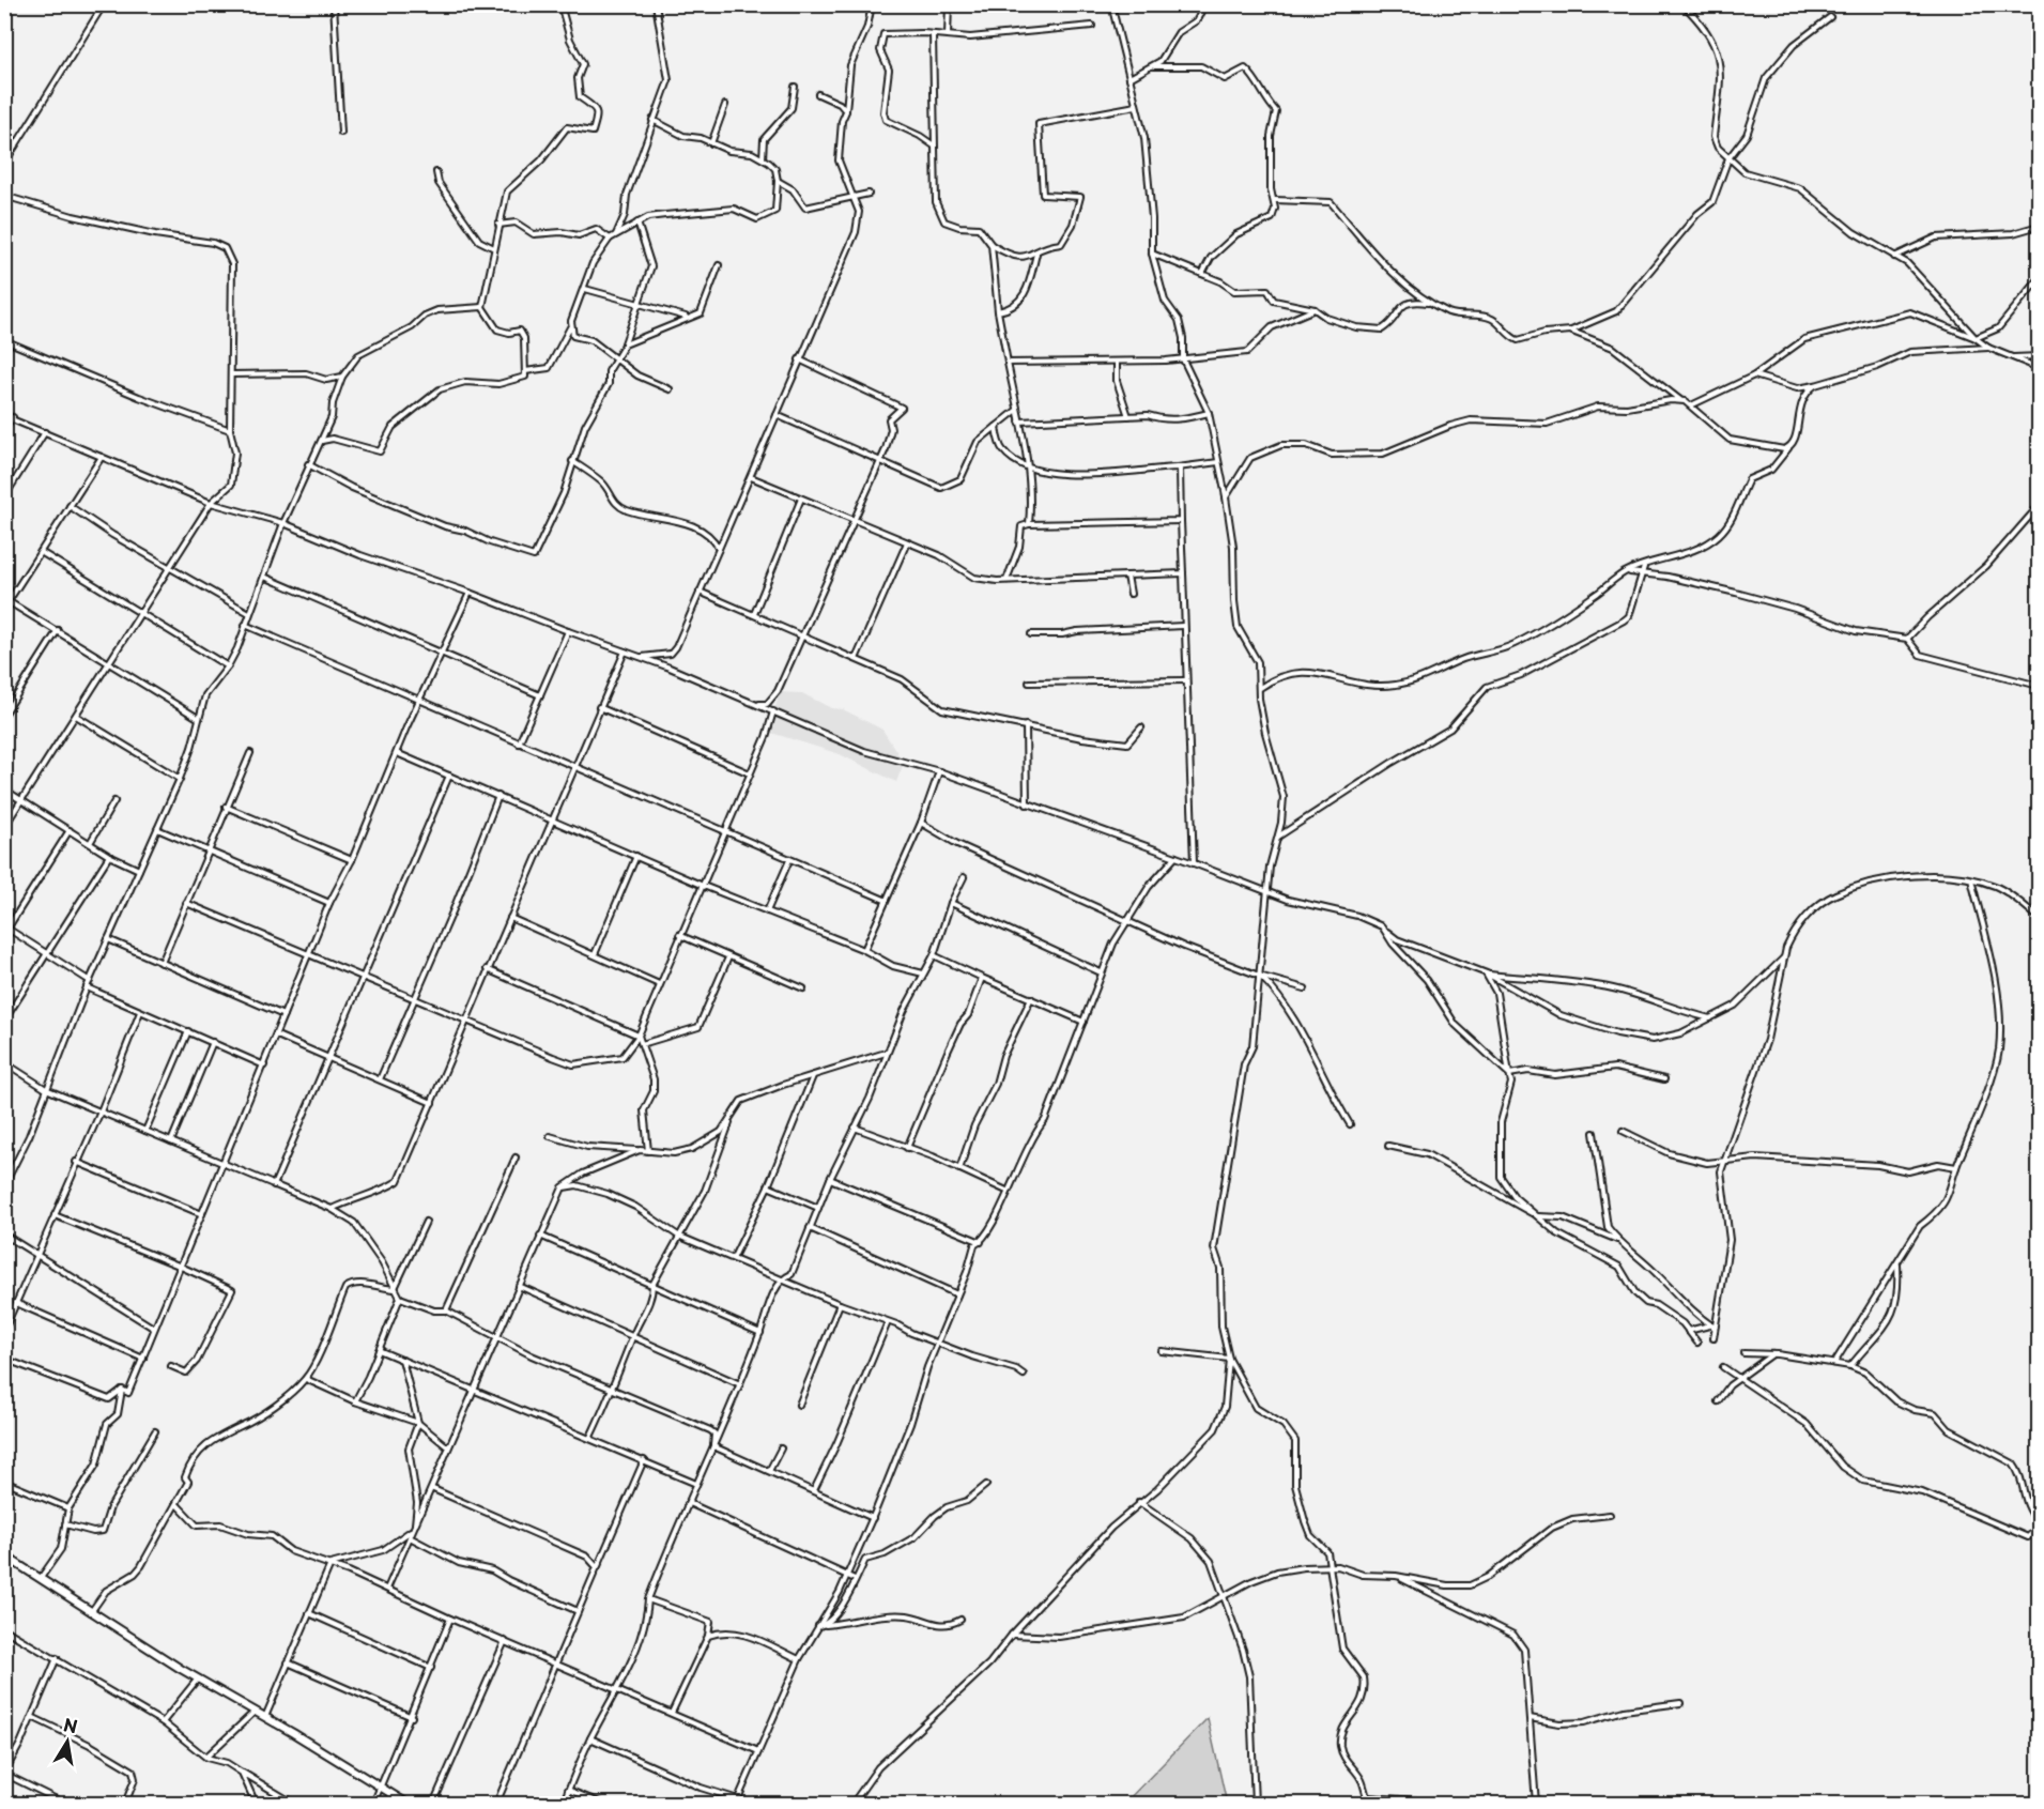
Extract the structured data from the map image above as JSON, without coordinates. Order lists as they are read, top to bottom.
{
  "north": "top"
}
